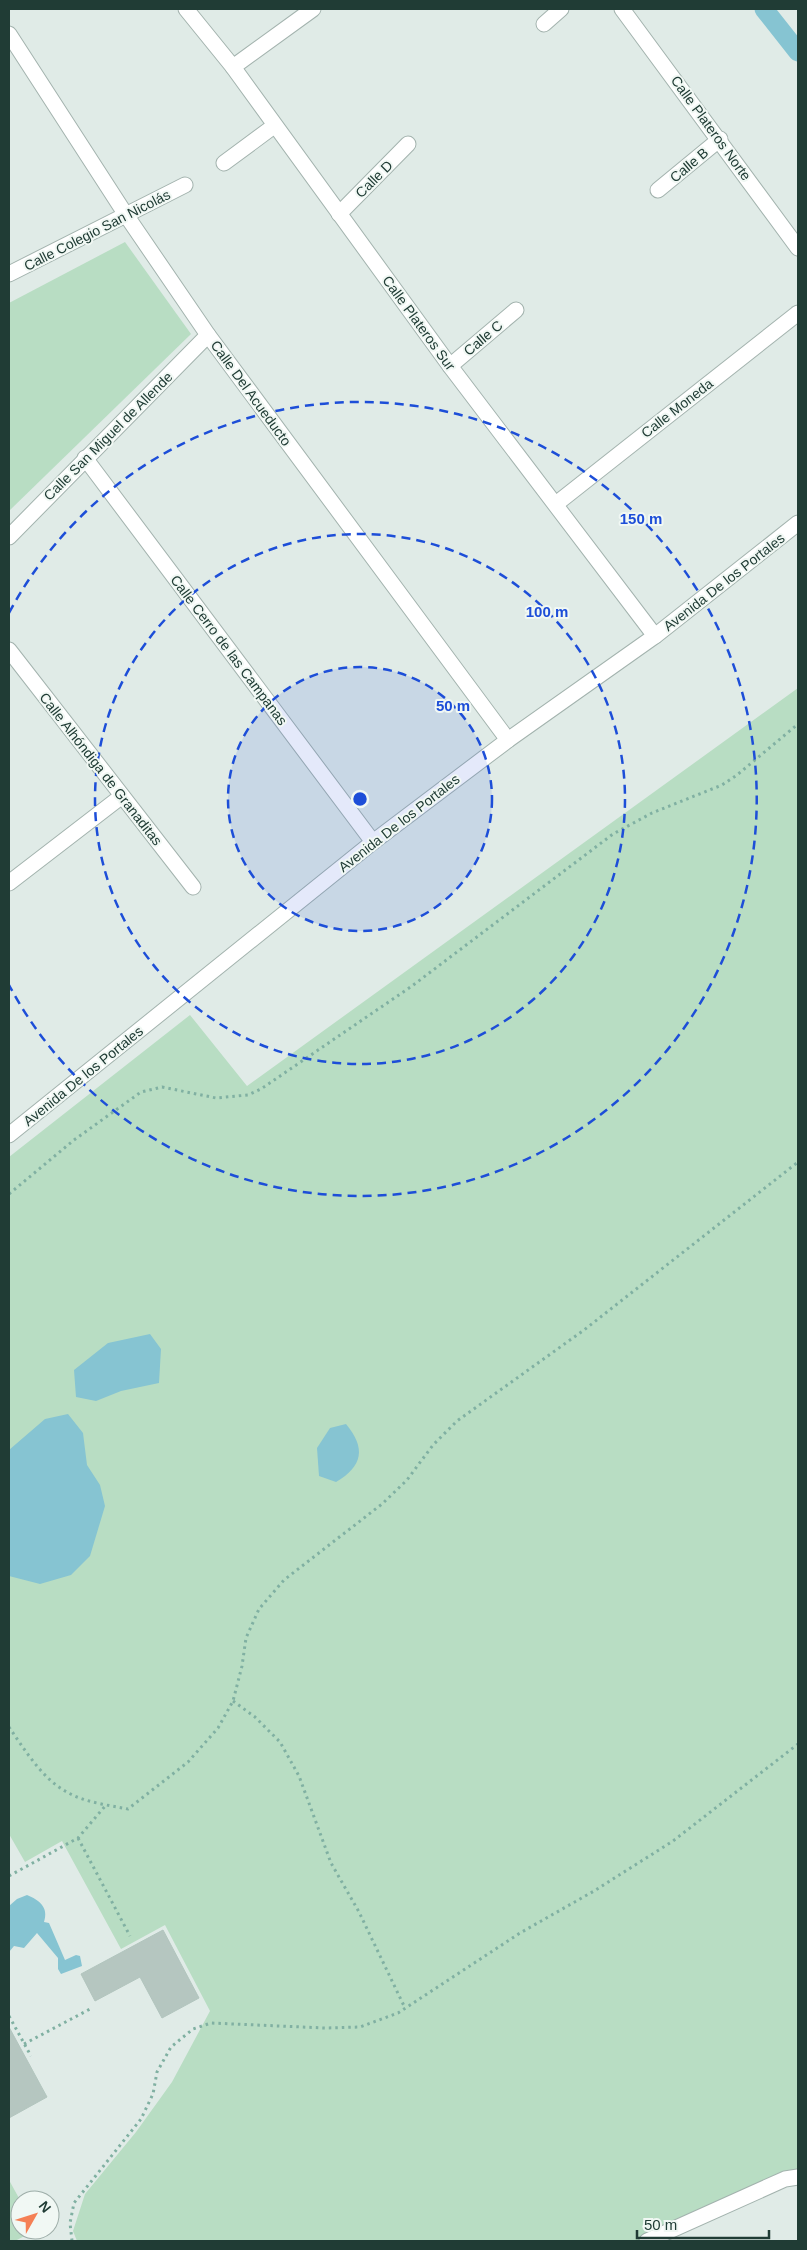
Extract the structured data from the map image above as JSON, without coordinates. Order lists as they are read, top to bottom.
{
  "streets": {
    "street": [
      "Calle Plateros Norte",
      "Calle B",
      "Calle D",
      "Calle Colegio San Nicolás",
      "Calle Plateros Sur",
      "Calle C",
      "Calle Del Acueducto",
      "Calle Moneda",
      "Calle San Miguel de Allende",
      "Avenida De los Portales",
      "Calle Cerro de las Campanas",
      "Calle Alhóndiga de Granaditas"
    ]
  },
  "crossings": [
    ["Calle Plateros Norte", "Calle B"],
    ["Calle D", "Calle Plateros Sur"],
    ["Calle Colegio San Nicolás", "Calle Del Acueducto"],
    ["Calle Plateros Sur", "Calle C"],
    ["Calle Plateros Sur", "Calle Moneda"],
    ["Calle Plateros Sur", "Avenida De los Portales"],
    ["Calle Del Acueducto", "Calle San Miguel de Allende"],
    ["Calle Del Acueducto", "Avenida De los Portales"],
    ["Calle San Miguel de Allende", "Calle Cerro de las Campanas"],
    ["Avenida De los Portales", "Calle Cerro de las Campanas"]
  ],
  "scale_bar": "50 m",
  "north": "top right",
  "rings": ["150 m", "100 m", "50 m"]
}
